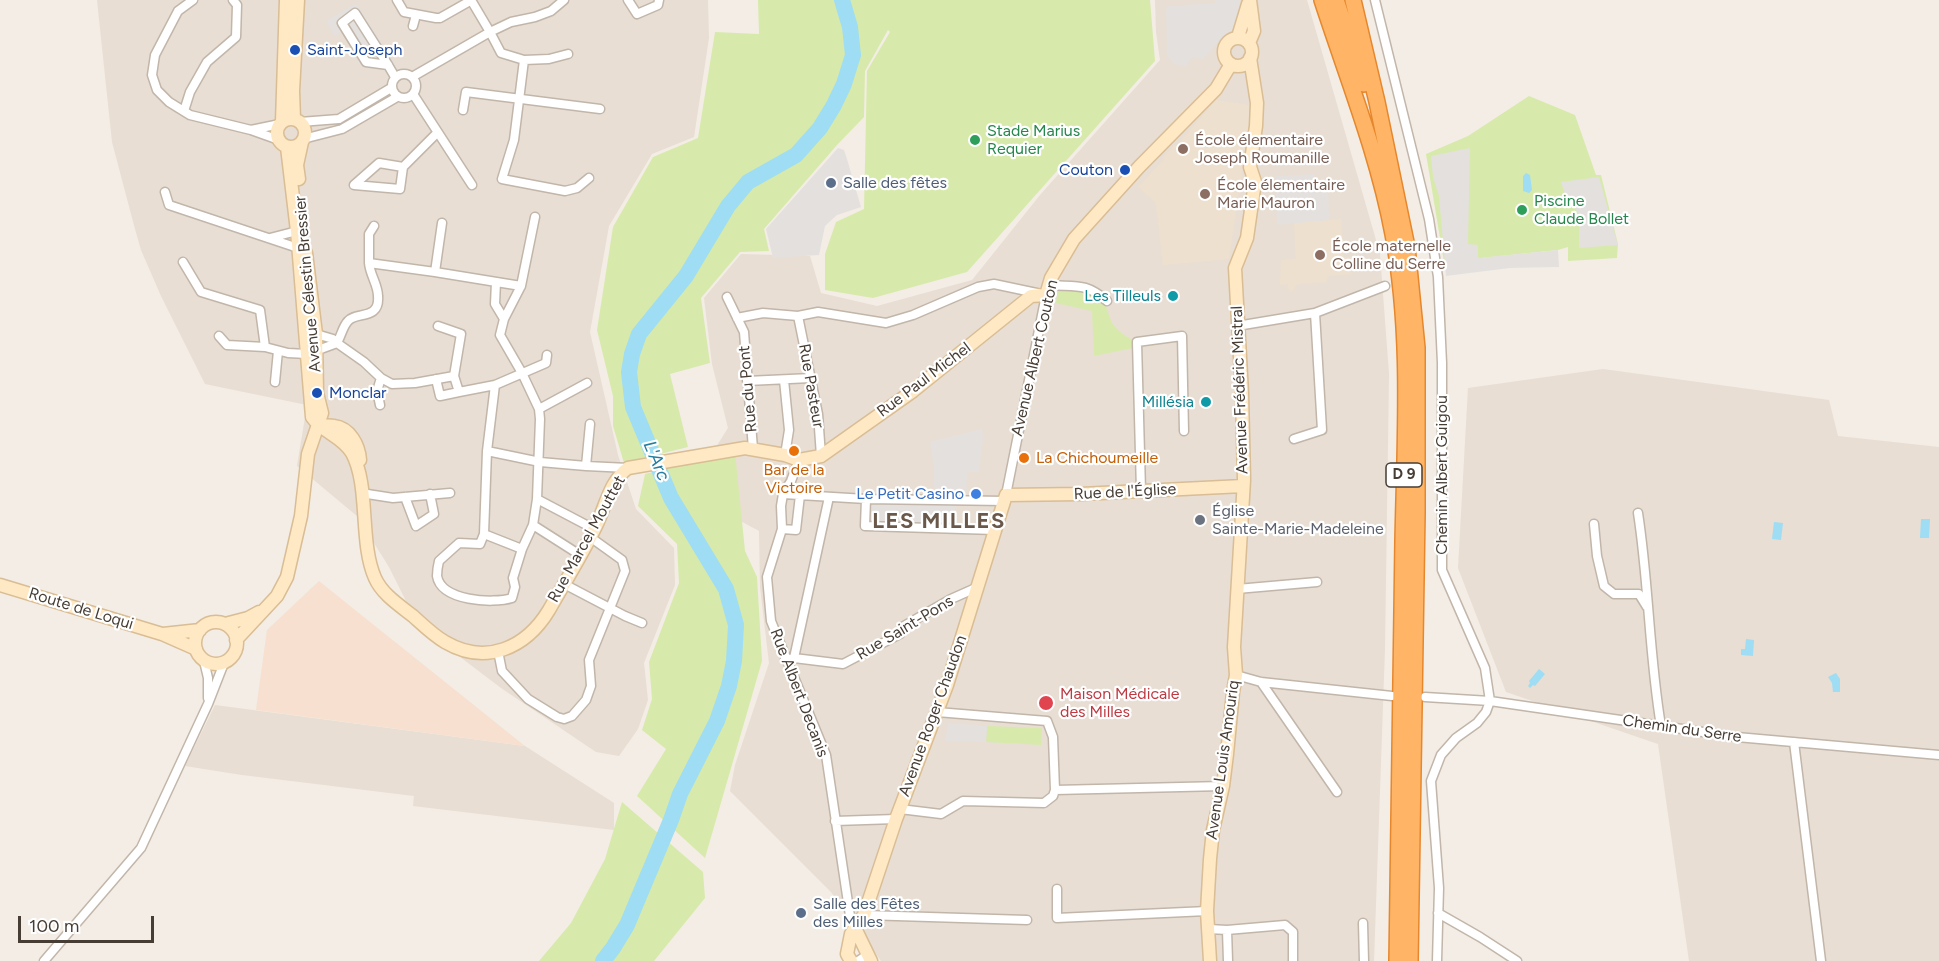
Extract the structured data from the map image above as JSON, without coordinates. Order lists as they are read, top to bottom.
{
  "streets": {
    "highway": ["D 9"],
    "street": [
      "Avenue Célestin Bressier",
      "Avenue Albert Couton",
      "Rue Paul Michel",
      "Rue Pasteur",
      "Rue du Pont",
      "Avenue Frédéric Mistral",
      "Chemin Albert Guigou",
      "Rue de l'Église",
      "Rue Marcel Mouttet",
      "Route de Loqui",
      "Rue Saint-Pons",
      "Rue Albert Decanis",
      "Avenue Roger Chaudon",
      "Chemin du Serre",
      "Avenue Louis Amouriq"
    ]
  },
  "crossings": [
    ["Avenue Célestin Bressier", "Rue Marcel Mouttet"],
    ["Avenue Albert Couton", "Rue Paul Michel"],
    ["Avenue Albert Couton", "Avenue Frédéric Mistral"],
    ["Avenue Albert Couton", "Rue de l'Église"],
    ["Avenue Albert Couton", "Avenue Roger Chaudon"],
    ["Rue Paul Michel", "Rue Pasteur"],
    ["Avenue Frédéric Mistral", "Rue de l'Église"],
    ["Avenue Frédéric Mistral", "Avenue Louis Amouriq"],
    ["Chemin Albert Guigou", "Chemin du Serre"],
    ["Rue de l'Église", "Avenue Roger Chaudon"],
    ["Rue de l'Église", "Avenue Louis Amouriq"],
    ["Rue Saint-Pons", "Rue Albert Decanis"],
    ["Rue Saint-Pons", "Avenue Roger Chaudon"],
    ["Rue Albert Decanis", "Avenue Roger Chaudon"]
  ],
  "districts": ["LES MILLES"],
  "water": ["L'Arc"],
  "places": [
    "Saint-Joseph",
    "Stade Marius Requier",
    "École élementaire Joseph Roumanille",
    "Couton",
    "Salle des fêtes",
    "École élementaire Marie Mauron",
    "Piscine Claude Bollet",
    "École maternelle Colline du Serre",
    "Les Tilleuls",
    "Monclar",
    "Millésia",
    "Bar de la Victoire",
    "La Chichoumeille",
    "Le Petit Casino",
    "Église Sainte-Marie-Madeleine",
    "Maison Médicale des Milles",
    "Salle des Fêtes des Milles"
  ],
  "scale_bar": "100 m"
}
